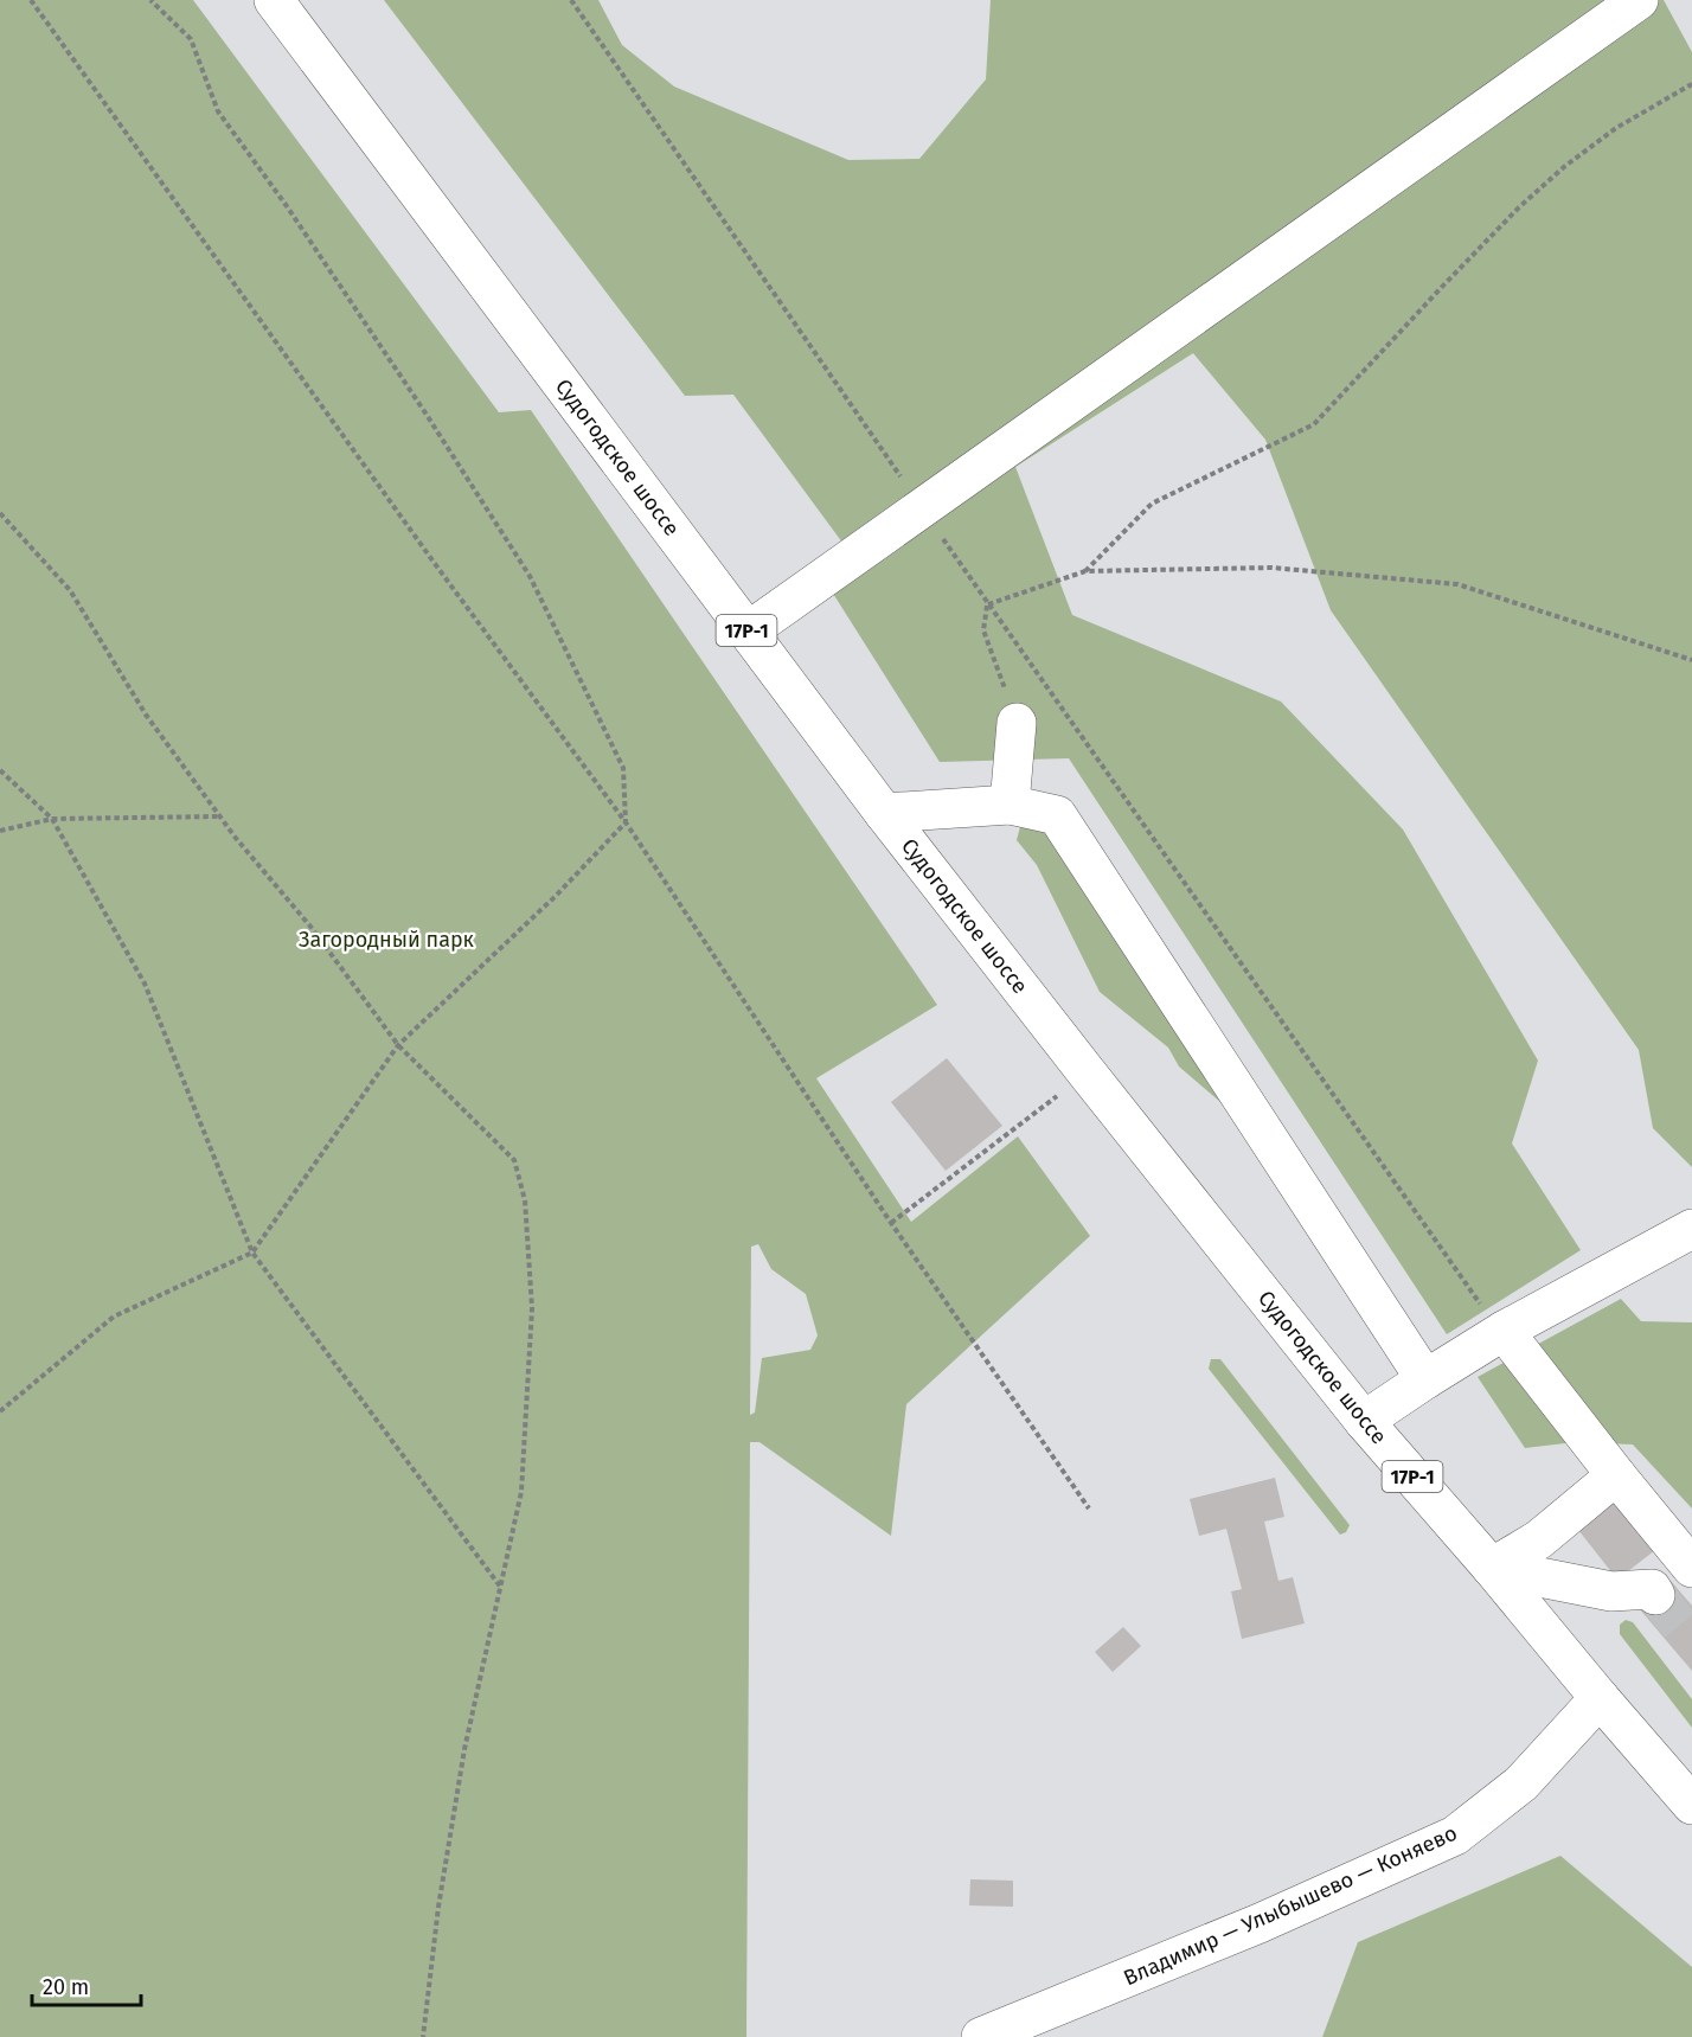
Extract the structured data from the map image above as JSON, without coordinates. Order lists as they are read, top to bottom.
{
  "streets": {
    "main road": ["Судогодское шоссе", "17Р-1", "Владимир — Улыбышево — Коняево"]
  },
  "crossings": [
    ["Судогодское шоссе", "Владимир — Улыбышево — Коняево"]
  ],
  "parks": ["Загородный парк"],
  "scale_bar": "20 m"
}
